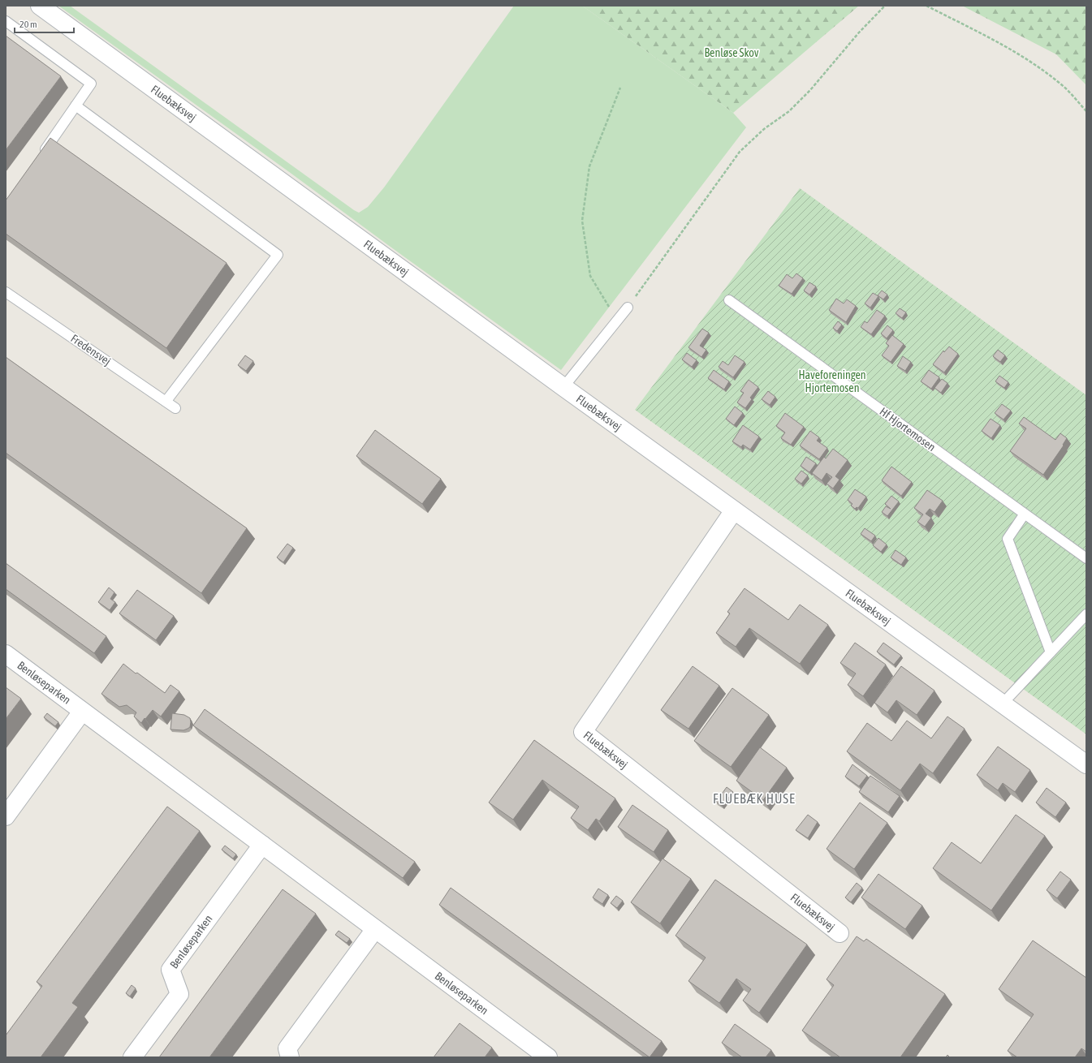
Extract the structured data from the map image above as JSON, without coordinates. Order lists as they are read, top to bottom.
{
  "streets": {
    "street": ["Fluebæksvej", "Benløseparken"],
    "lane": ["Fredensvej", "Hf Hjortemosen"]
  },
  "districts": ["FLUEBÆK HUSE"],
  "parks": ["Benløse Skov", "Haveforeningen Hjortemosen"],
  "scale_bar": "20 m"
}
